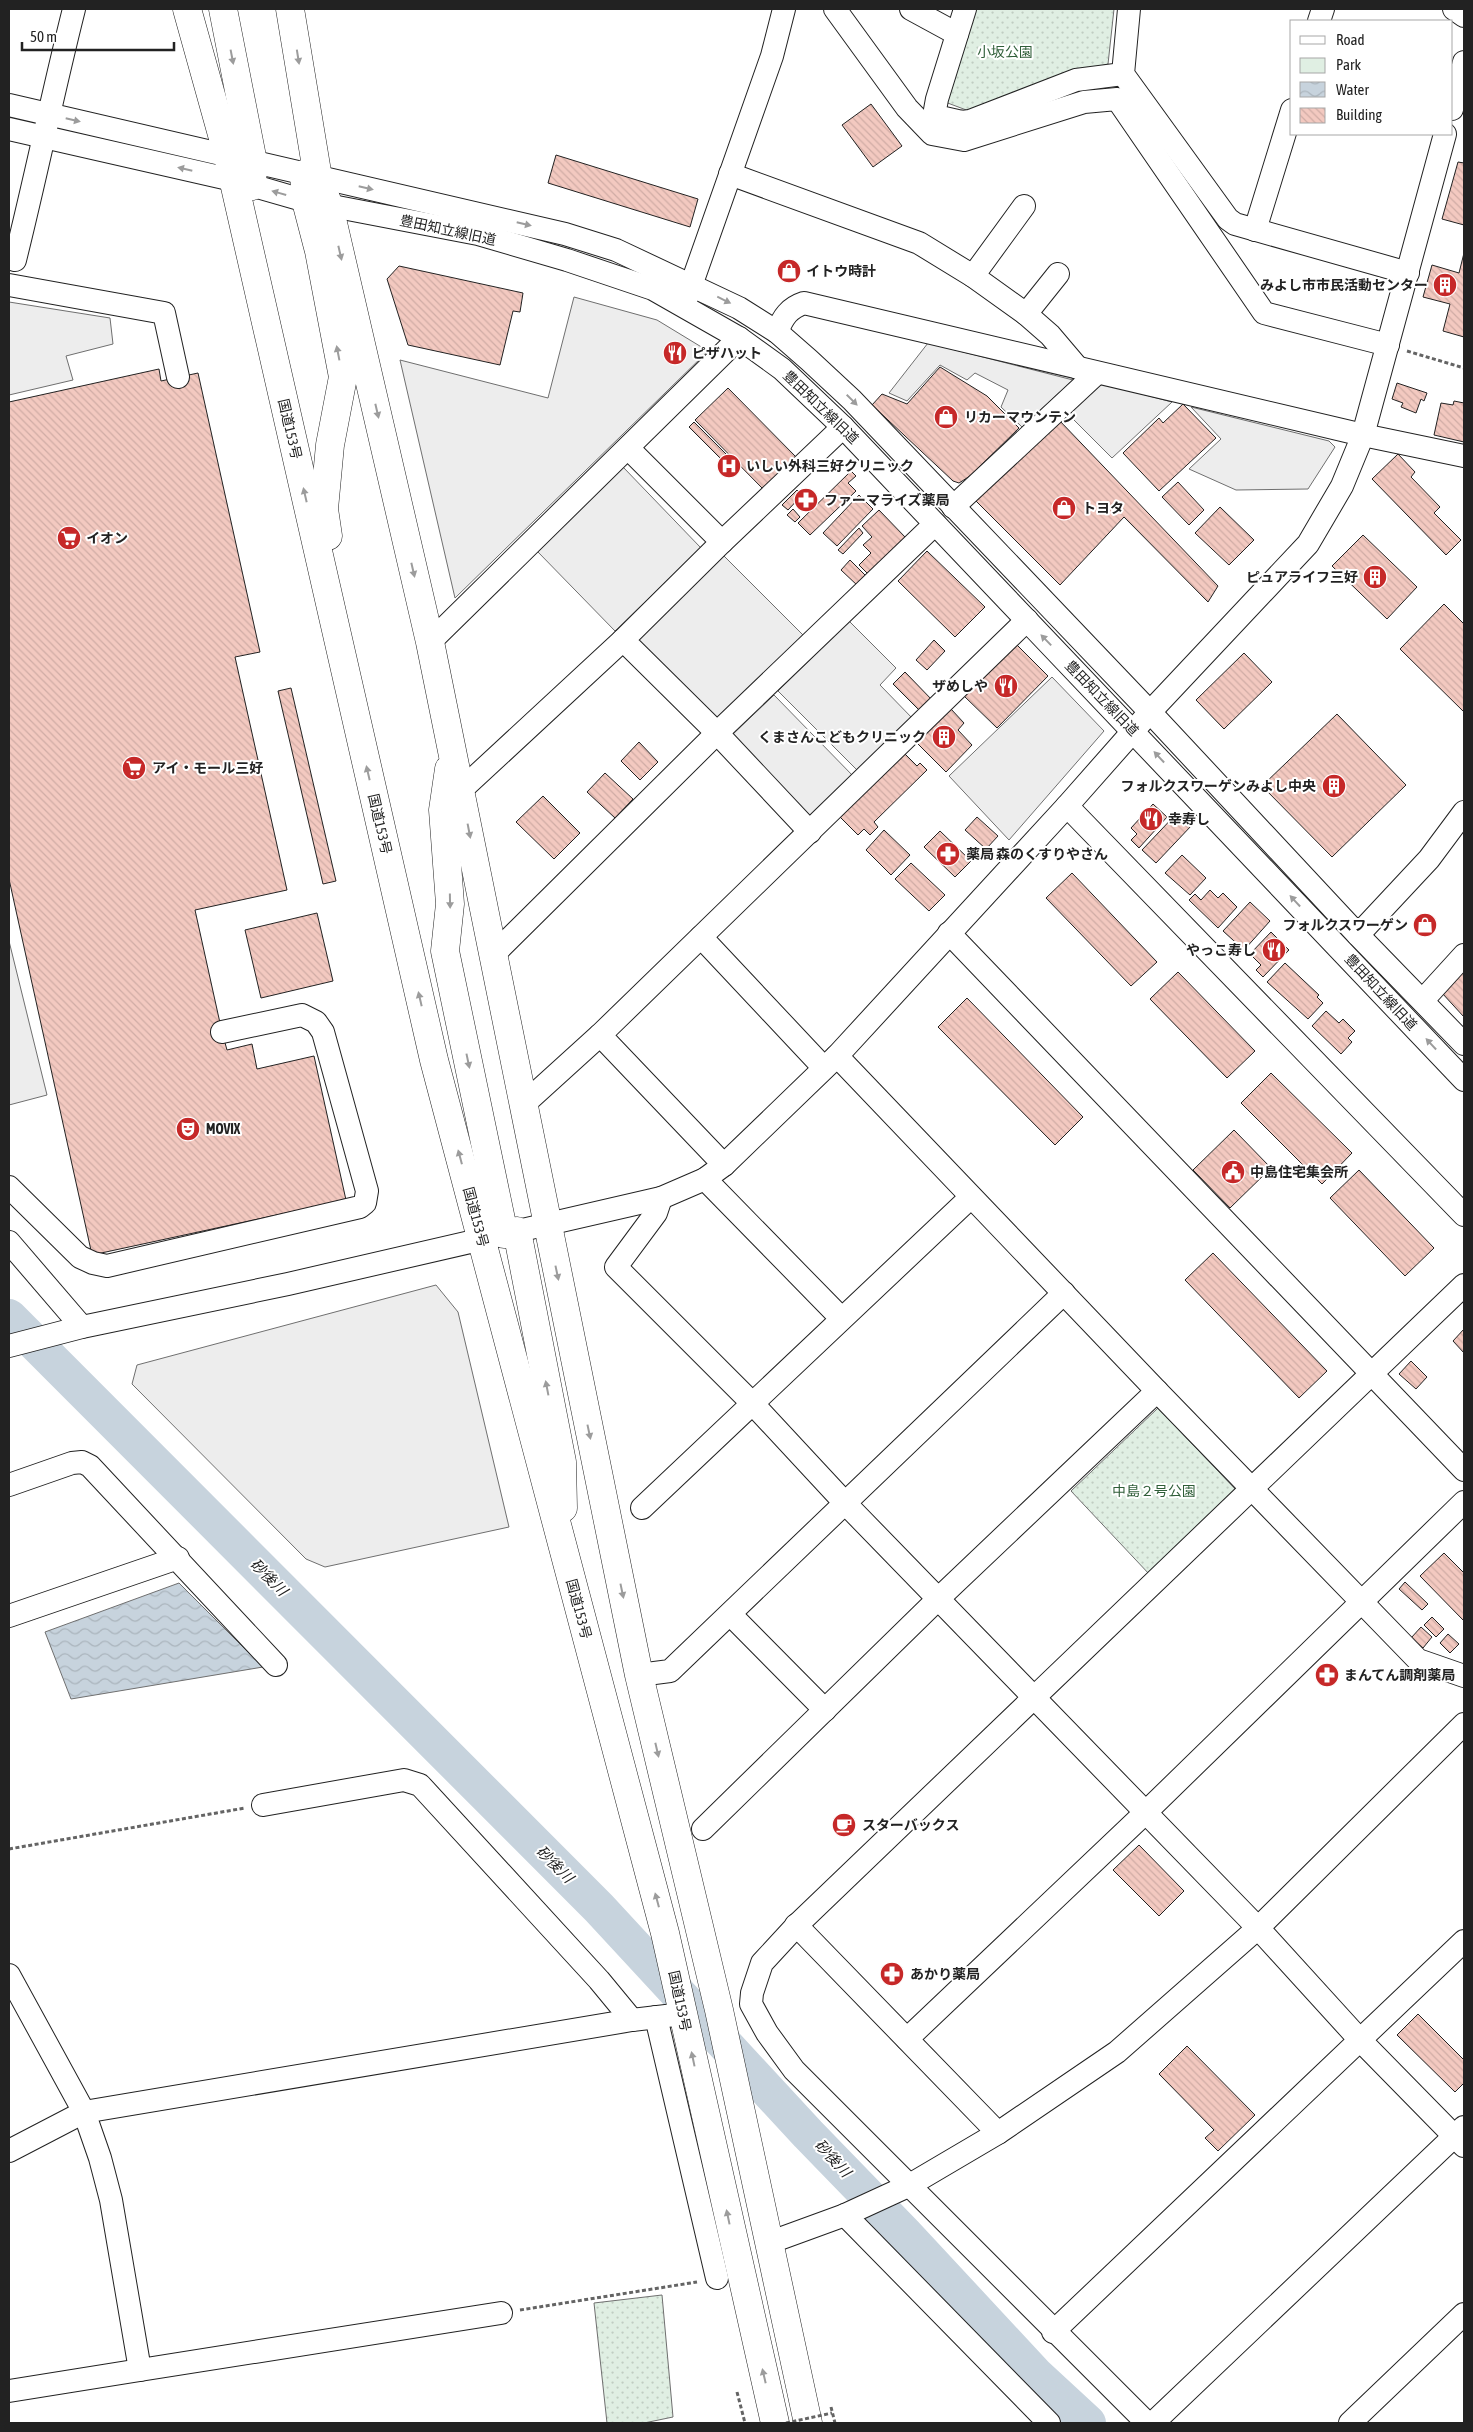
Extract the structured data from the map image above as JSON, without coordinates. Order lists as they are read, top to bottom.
{
  "streets": {
    "highway": ["国道153号"],
    "street": ["豊田知立線旧道"]
  },
  "crossings": [
    ["豊田知立線旧道", "国道153号"]
  ],
  "water": ["砂後川"],
  "parks": ["小坂公園", "中島２号公園"],
  "places": {
    "shop": [
      "イトウ時計",
      "リカーマウンテン",
      "トヨタ",
      "フォルクスワーゲン"
    ],
    "building": [
      "みよし市市民活動センター",
      "ピュアライフ三好",
      "くまさんこどもクリニック",
      "フォルクスワーゲンみよし中央"
    ],
    "restaurant": [
      "ピザハット",
      "ザめしや",
      "幸寿し",
      "やっこ寿し"
    ],
    "hospital": ["いしい外科三好クリニック"],
    "pharmacy": [
      "ファーマライズ薬局",
      "薬局 森のくすりやさん",
      "まんてん調剤薬局",
      "あかり薬局"
    ],
    "supermarket": ["イオン", "アイ・モール三好"],
    "theatre": ["MOVIX"],
    "public building": ["中島住宅集会所"],
    "cafe": ["スターバックス"]
  },
  "legend": [
    "Road",
    "Park",
    "Water",
    "Building"
  ],
  "scale_bar": "50 m"
}
